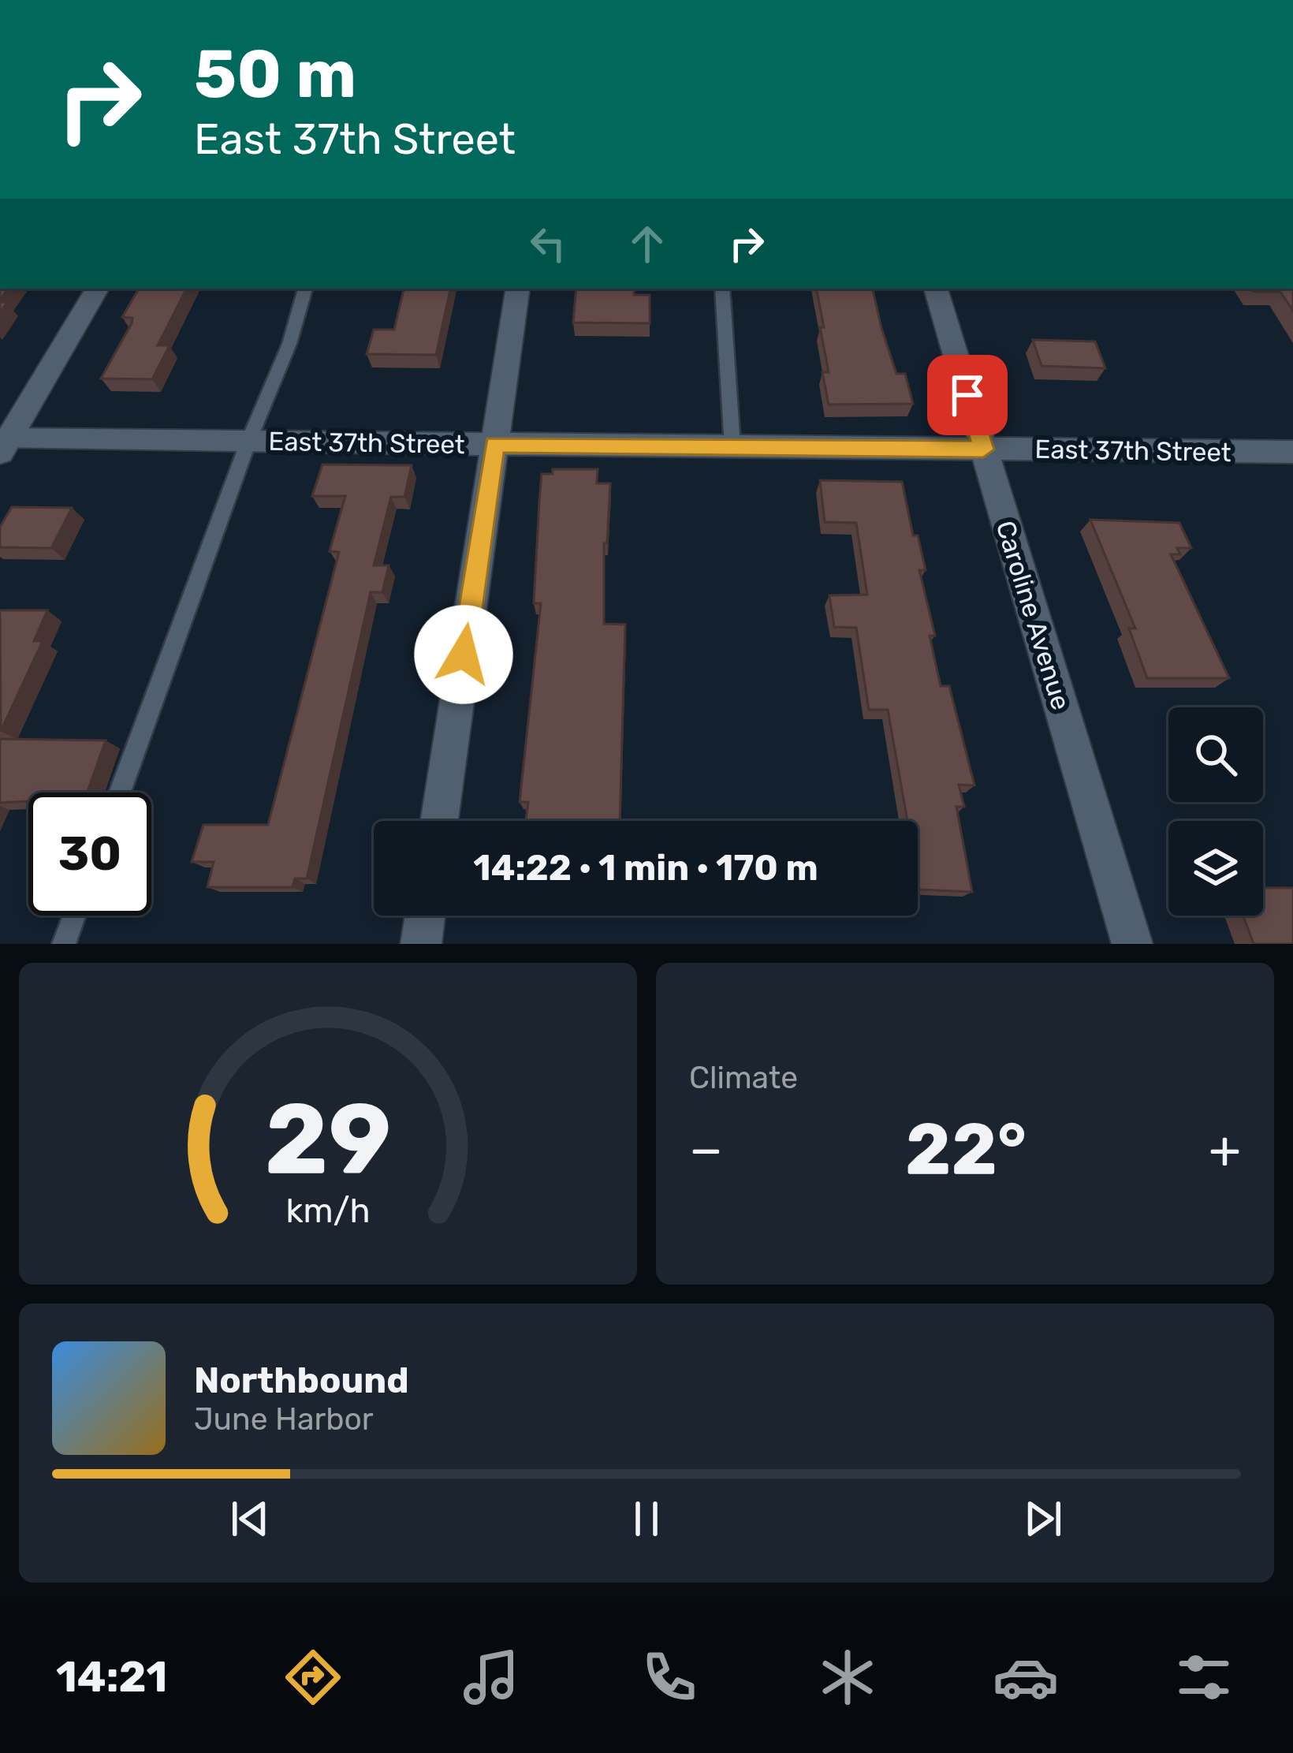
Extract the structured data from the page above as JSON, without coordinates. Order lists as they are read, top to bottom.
{
  "streets": {
    "street": ["East 37th Street", "Caroline Avenue"]
  },
  "crossings": [
    ["East 37th Street", "Caroline Avenue"]
  ],
  "page": {
    "turn": ["50 m", "East 37th Street"],
    "limit": "30",
    "trip": "14:22 · 1 min · 170 m",
    "tile": "Climate",
    "heat": ["−", "22°", "+"],
    "song": ["Northbound", "June Harbor"],
    "tabs": "14:21",
    "gauge": ["29", "km/h"]
  }
}
